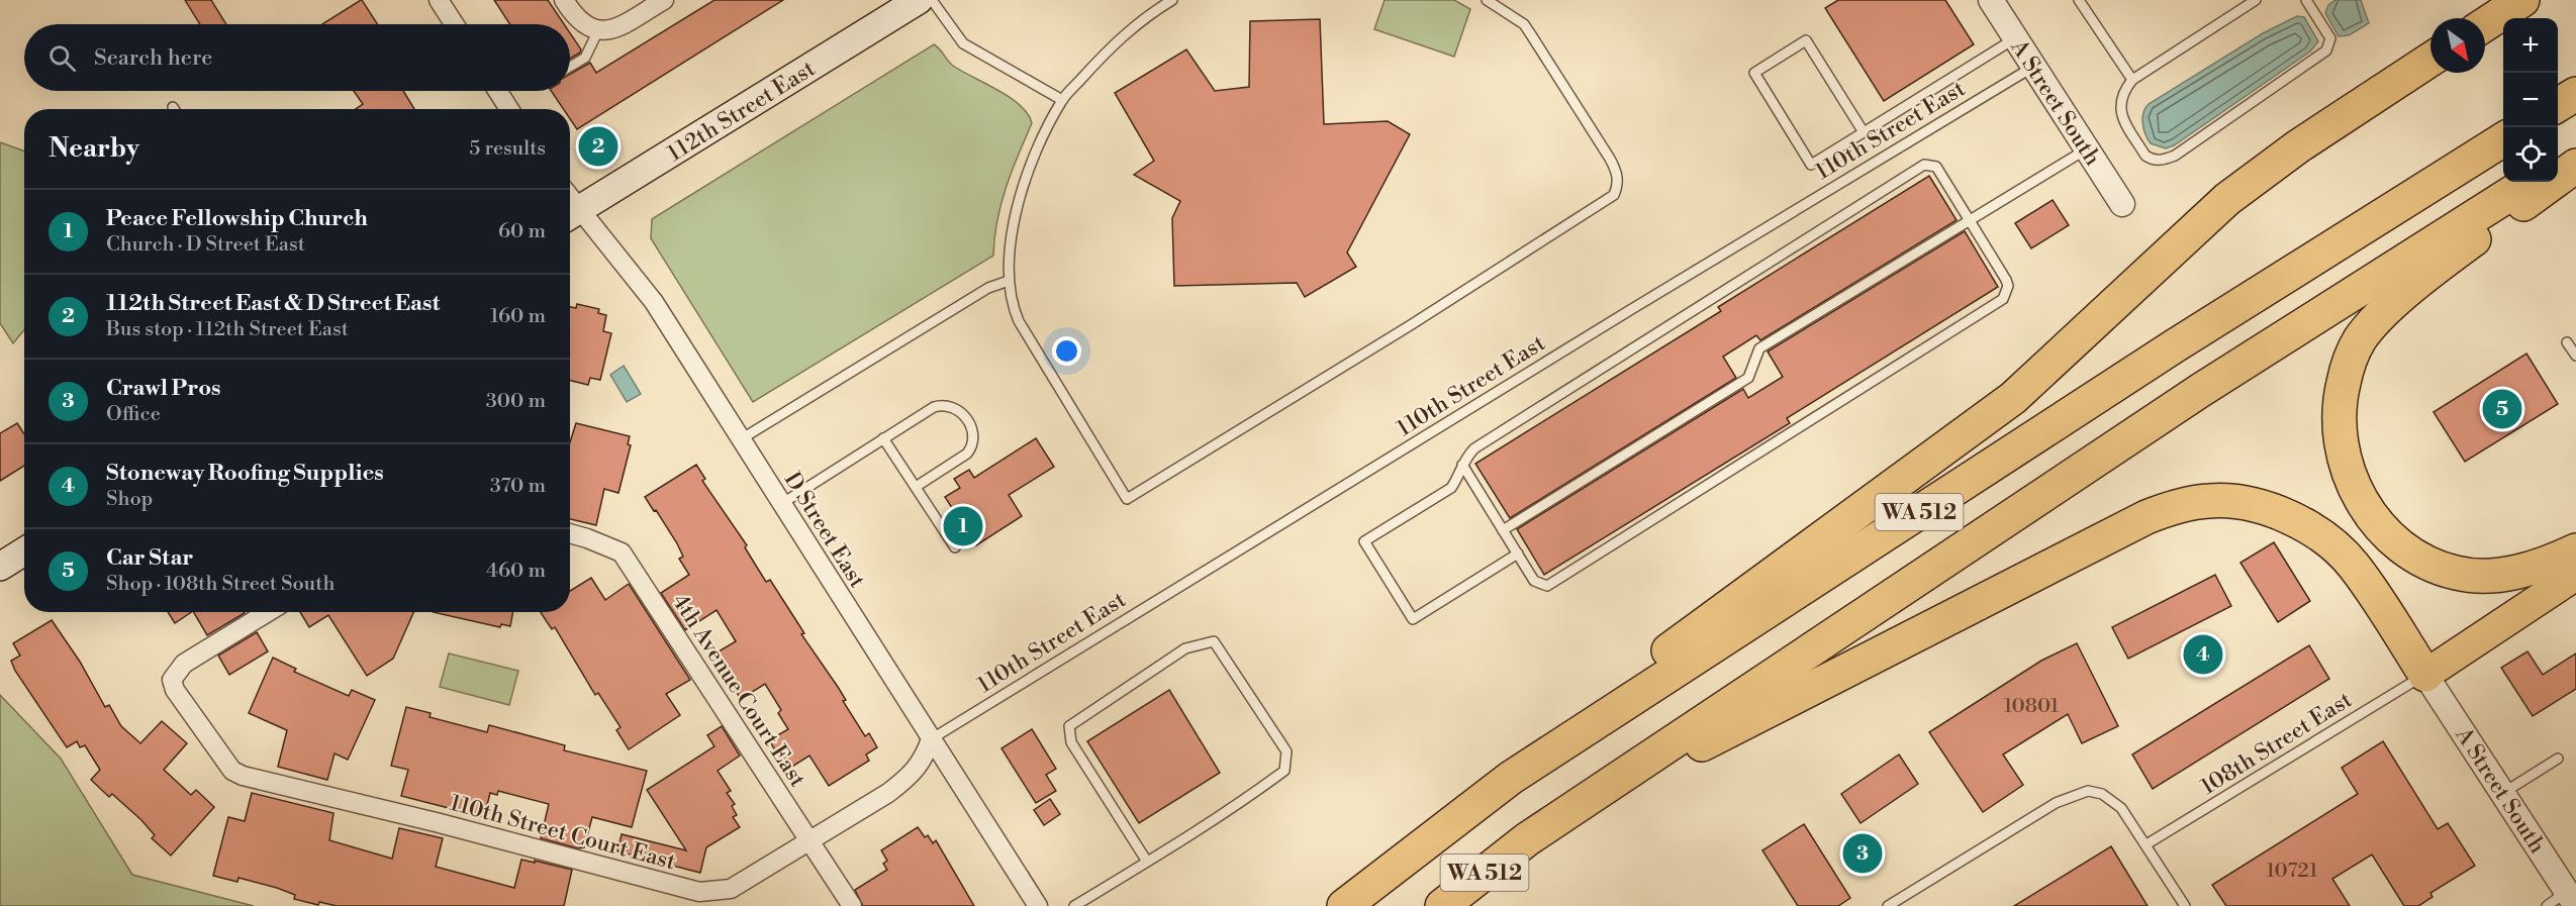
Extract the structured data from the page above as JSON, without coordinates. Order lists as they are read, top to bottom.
{
  "streets": {
    "highway": ["WA 512"],
    "main road": ["112th Street East"],
    "street": [
      "A Street South",
      "D Street East",
      "4th Avenue Court East",
      "110th Street Court East"
    ],
    "lane": ["110th Street East", "108th Street East"]
  },
  "crossings": [
    ["A Street South", "110th Street East"],
    ["A Street South", "108th Street East"],
    ["112th Street East", "D Street East"],
    ["110th Street East", "D Street East"],
    ["110th Street East", "110th Street Court East"],
    ["D Street East", "110th Street Court East"],
    ["4th Avenue Court East", "110th Street Court East"]
  ],
  "house_numbers": ["10801", "10721"],
  "north": "bottom right",
  "page": {
    "map_buttons": ["+", "−"],
    "search": "Search here",
    "heading": ["Nearby", "5 results"],
    "pins": [
      "2",
      "5",
      "1",
      "4",
      "3"
    ],
    "list": [
      {
        "mark": "1",
        "name": "Peace Fellowship Church",
        "note": "Church · D Street East",
        "value": "60 m"
      },
      {
        "mark": "2",
        "name": "112th Street East & D Street East",
        "note": "Bus stop · 112th Street East",
        "value": "160 m"
      },
      {
        "mark": "3",
        "name": "Crawl Pros",
        "note": "Office",
        "value": "300 m"
      },
      {
        "mark": "4",
        "name": "Stoneway Roofing Supplies",
        "note": "Shop",
        "value": "370 m"
      },
      {
        "mark": "5",
        "name": "Car Star",
        "note": "Shop · 108th Street South",
        "value": "460 m"
      }
    ]
  }
}
